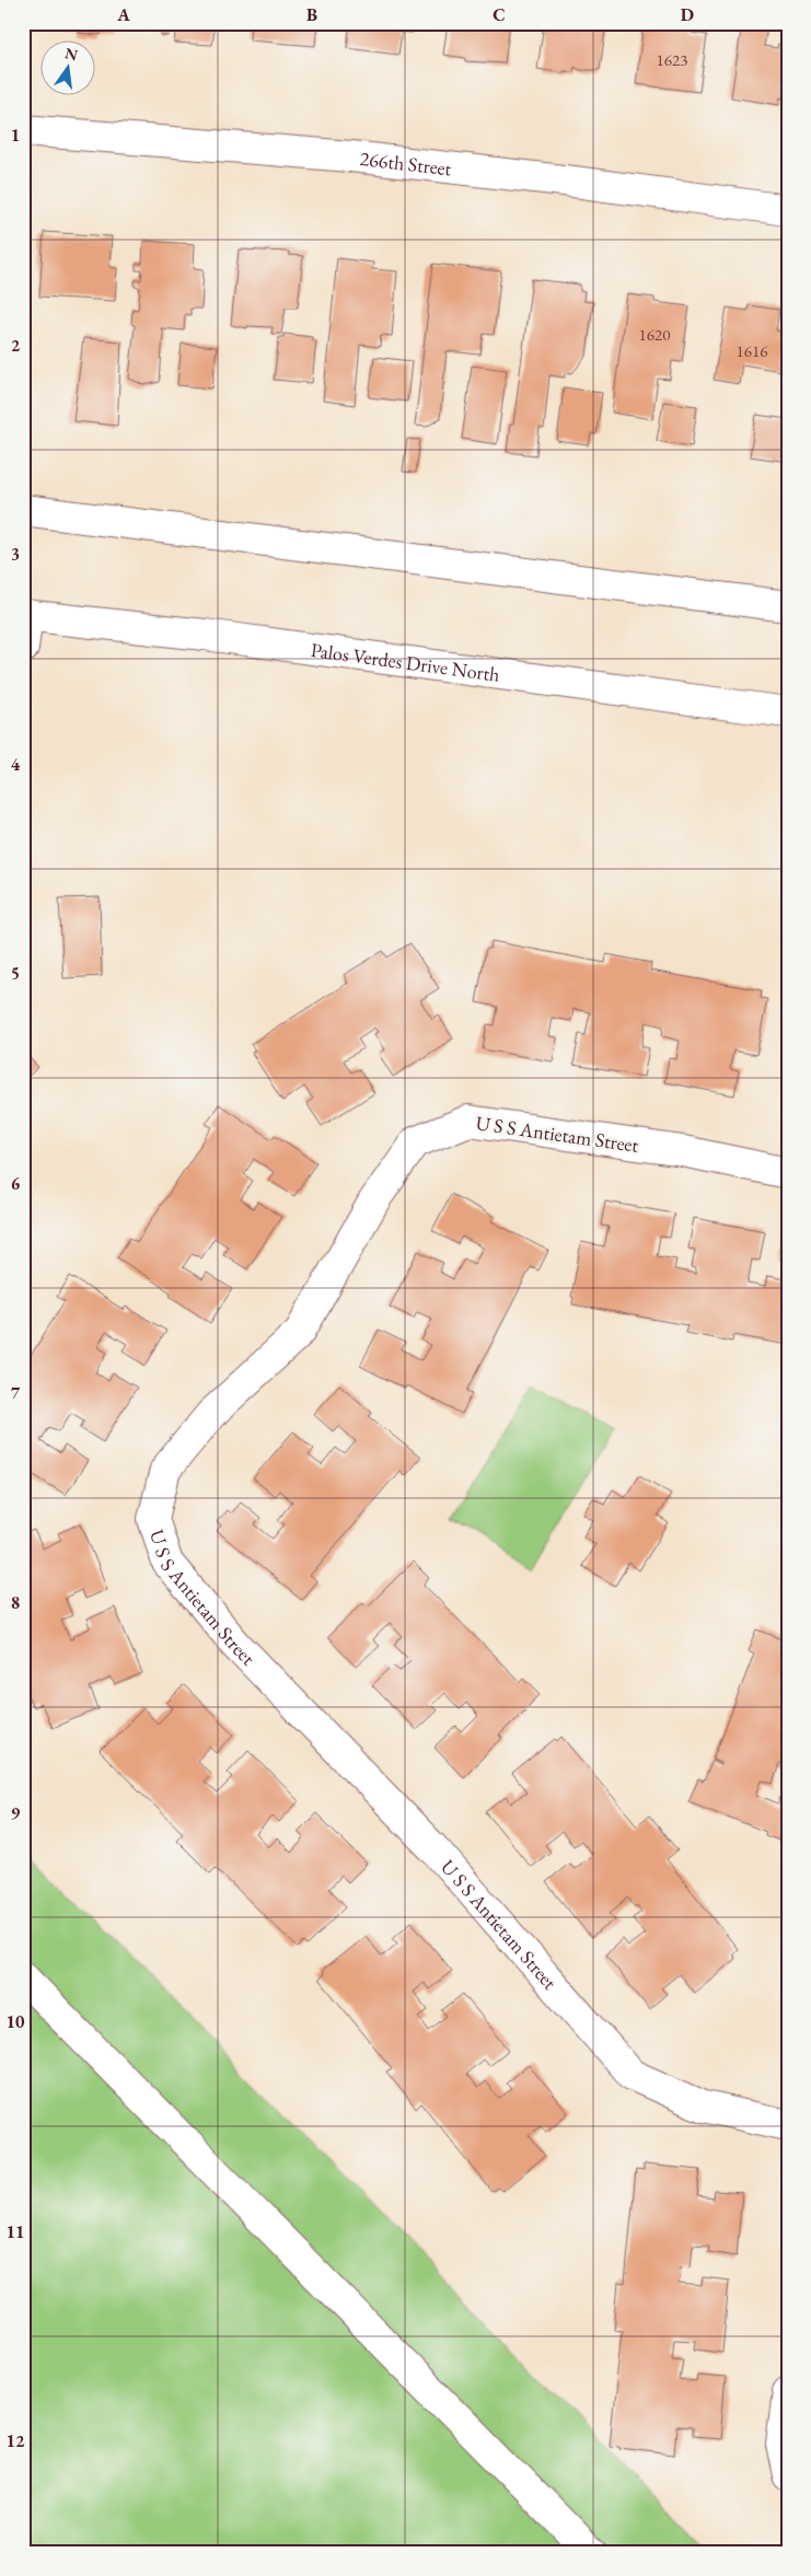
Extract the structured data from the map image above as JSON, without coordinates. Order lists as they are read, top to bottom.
{
  "streets": {
    "street": ["266th Street", "Palos Verdes Drive North", "U S S Antietam Street"]
  },
  "house_numbers": ["1623", "1620", "1616"],
  "north": "top",
  "grid": {
    "columns": [
      "A",
      "B",
      "C",
      "D"
    ],
    "rows": [
      "1",
      "2",
      "3",
      "4",
      "5",
      "6",
      "7",
      "8",
      "9",
      "10",
      "11",
      "12"
    ]
  }
}
